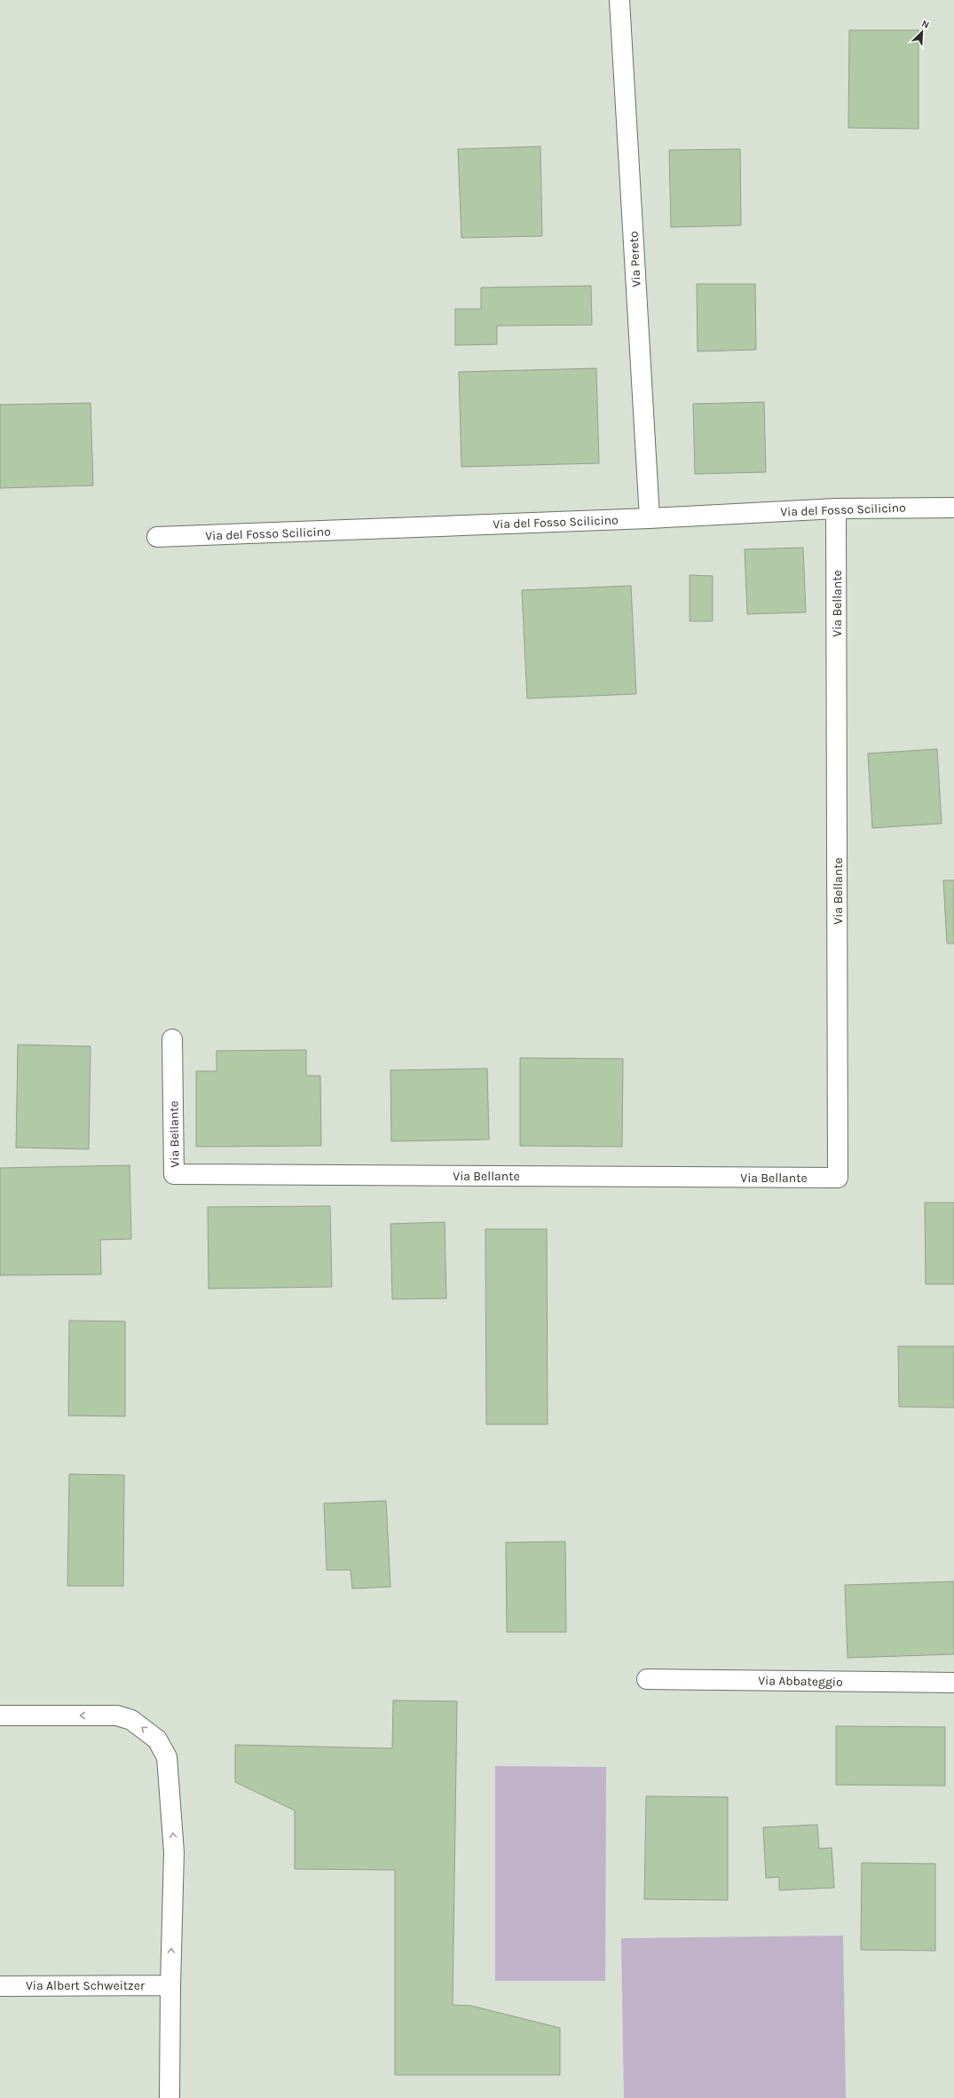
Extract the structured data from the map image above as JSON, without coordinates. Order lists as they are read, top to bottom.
{
  "streets": {
    "street": [
      "Via Pereto",
      "Via del Fosso Scilicino",
      "Via Bellante",
      "Via Abbateggio",
      "Via Albert Schweitzer"
    ]
  },
  "crossings": [
    ["Via Pereto", "Via del Fosso Scilicino"],
    ["Via del Fosso Scilicino", "Via Bellante"]
  ],
  "north": "top right"
}
